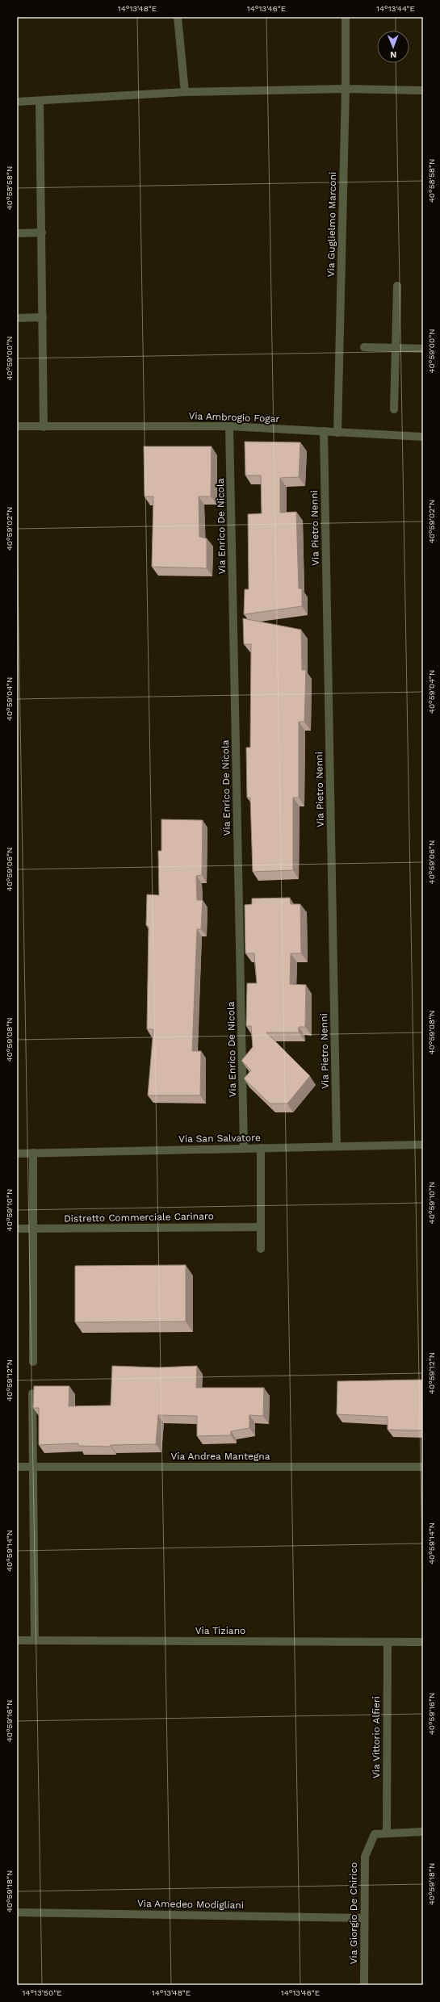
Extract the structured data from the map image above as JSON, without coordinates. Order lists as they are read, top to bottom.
{
  "streets": {
    "street": [
      "Via Guglielmo Marconi",
      "Via Ambrogio Fogar",
      "Via Enrico De Nicola",
      "Via Pietro Nenni",
      "Via San Salvatore",
      "Distretto Commerciale Carinaro",
      "Via Andrea Mantegna",
      "Via Tiziano",
      "Via Vittorio Alfieri",
      "Via Amedeo Modigliani",
      "Via Giorgio De Chirico"
    ]
  },
  "crossings": [
    ["Via Guglielmo Marconi", "Via Ambrogio Fogar"],
    ["Via Ambrogio Fogar", "Via Enrico De Nicola"],
    ["Via Ambrogio Fogar", "Via Pietro Nenni"],
    ["Via Enrico De Nicola", "Via San Salvatore"],
    ["Via Pietro Nenni", "Via San Salvatore"],
    ["Via Tiziano", "Via Vittorio Alfieri"],
    ["Via Vittorio Alfieri", "Via Giorgio De Chirico"],
    ["Via Amedeo Modigliani", "Via Giorgio De Chirico"]
  ],
  "north": "bottom",
  "coordinates": [
    "14°13'48\"E",
    "14°13'46\"E",
    "14°13'44\"E",
    "40°58'58\"N",
    "40°59'00\"N",
    "40°59'02\"N",
    "40°59'04\"N",
    "40°59'06\"N",
    "40°59'08\"N",
    "40°59'10\"N",
    "40°59'12\"N",
    "40°59'14\"N",
    "40°59'16\"N",
    "40°59'18\"N",
    "14°13'50\"E"
  ]
}
